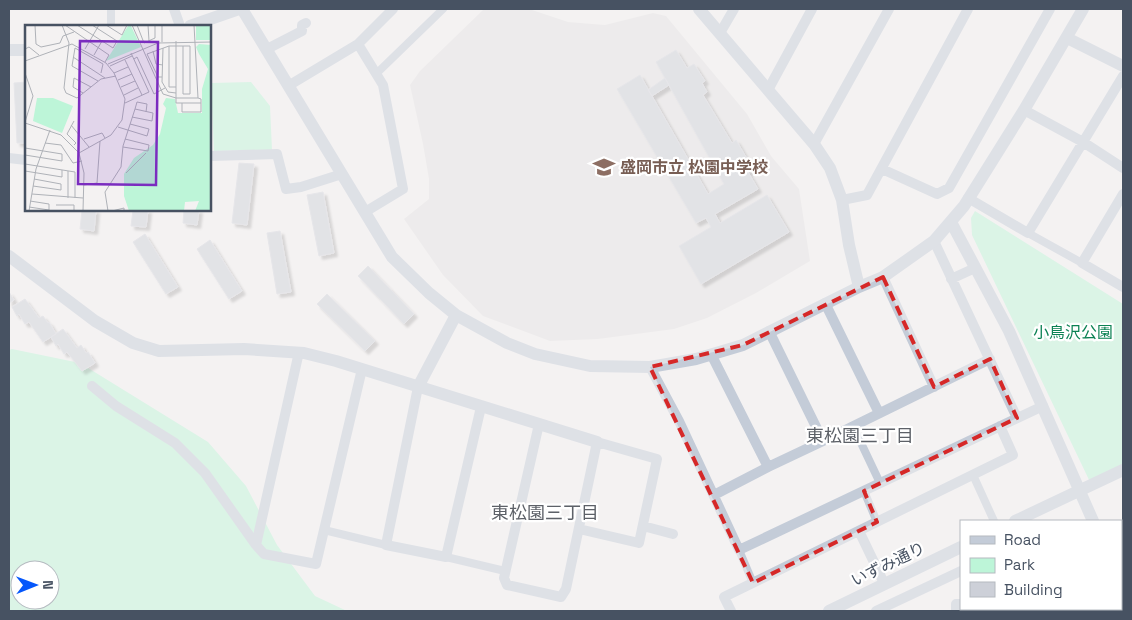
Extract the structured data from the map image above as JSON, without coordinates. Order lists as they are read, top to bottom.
{
  "streets": {
    "street": ["いずみ通り"]
  },
  "districts": ["東松園三丁目", "東松園三丁目"],
  "parks": ["小鳥沢公園"],
  "places": {
    "school or university": ["盛岡市立 松園中学校"]
  },
  "legend": ["Road", "Park", "Building"],
  "north": "right"
}
